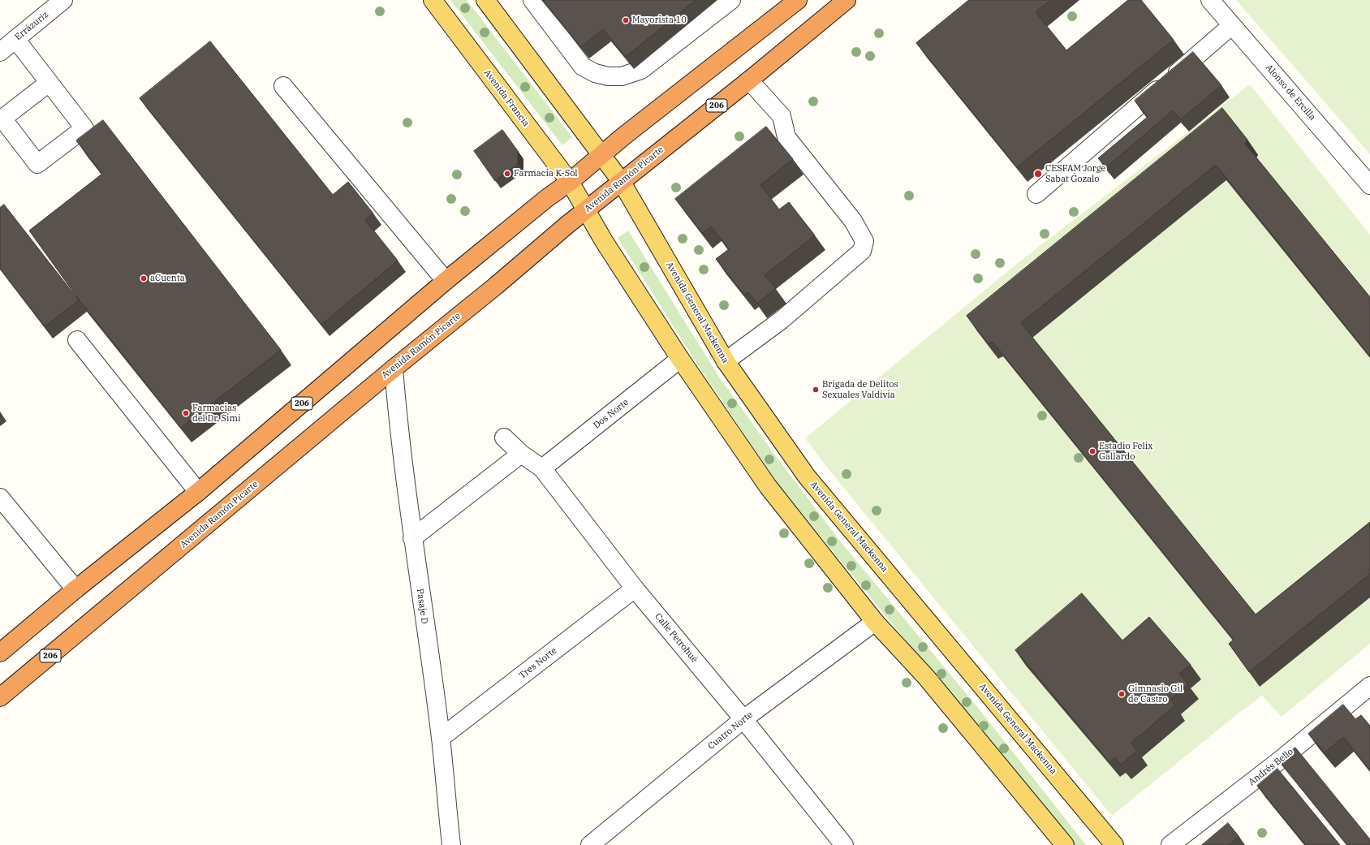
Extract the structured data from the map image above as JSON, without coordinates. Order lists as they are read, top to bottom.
{
  "streets": {
    "highway": ["206", "Avenida Ramón Picarte"],
    "main road": ["Avenida Francia", "Avenida General Mackenna"],
    "street": [
      "Errázuriz",
      "Alonso de Ercilla",
      "Dos Norte",
      "Pasaje D",
      "Calle Petrohué",
      "Tres Norte",
      "Cuatro Norte",
      "Andrés Bello"
    ]
  },
  "crossings": [
    ["Avenida Francia", "206"],
    ["Avenida Francia", "Avenida Ramón Picarte"],
    ["Avenida Ramón Picarte", "Avenida General Mackenna"],
    ["Avenida Ramón Picarte", "Pasaje D"],
    ["Dos Norte", "Calle Petrohué"],
    ["Pasaje D", "Tres Norte"],
    ["Calle Petrohué", "Tres Norte"],
    ["Calle Petrohué", "Cuatro Norte"]
  ],
  "places": [
    "Mayorista 10",
    "Farmacia K-Sol",
    "CESFAM Jorge Sabat Gozalo",
    "aCuenta",
    "Brigada de Delitos Sexuales Valdivia",
    "Farmacias del Dr. Simi",
    "Estadio Felix Gallardo",
    "Gimnasio Gil de Castro"
  ]
}
